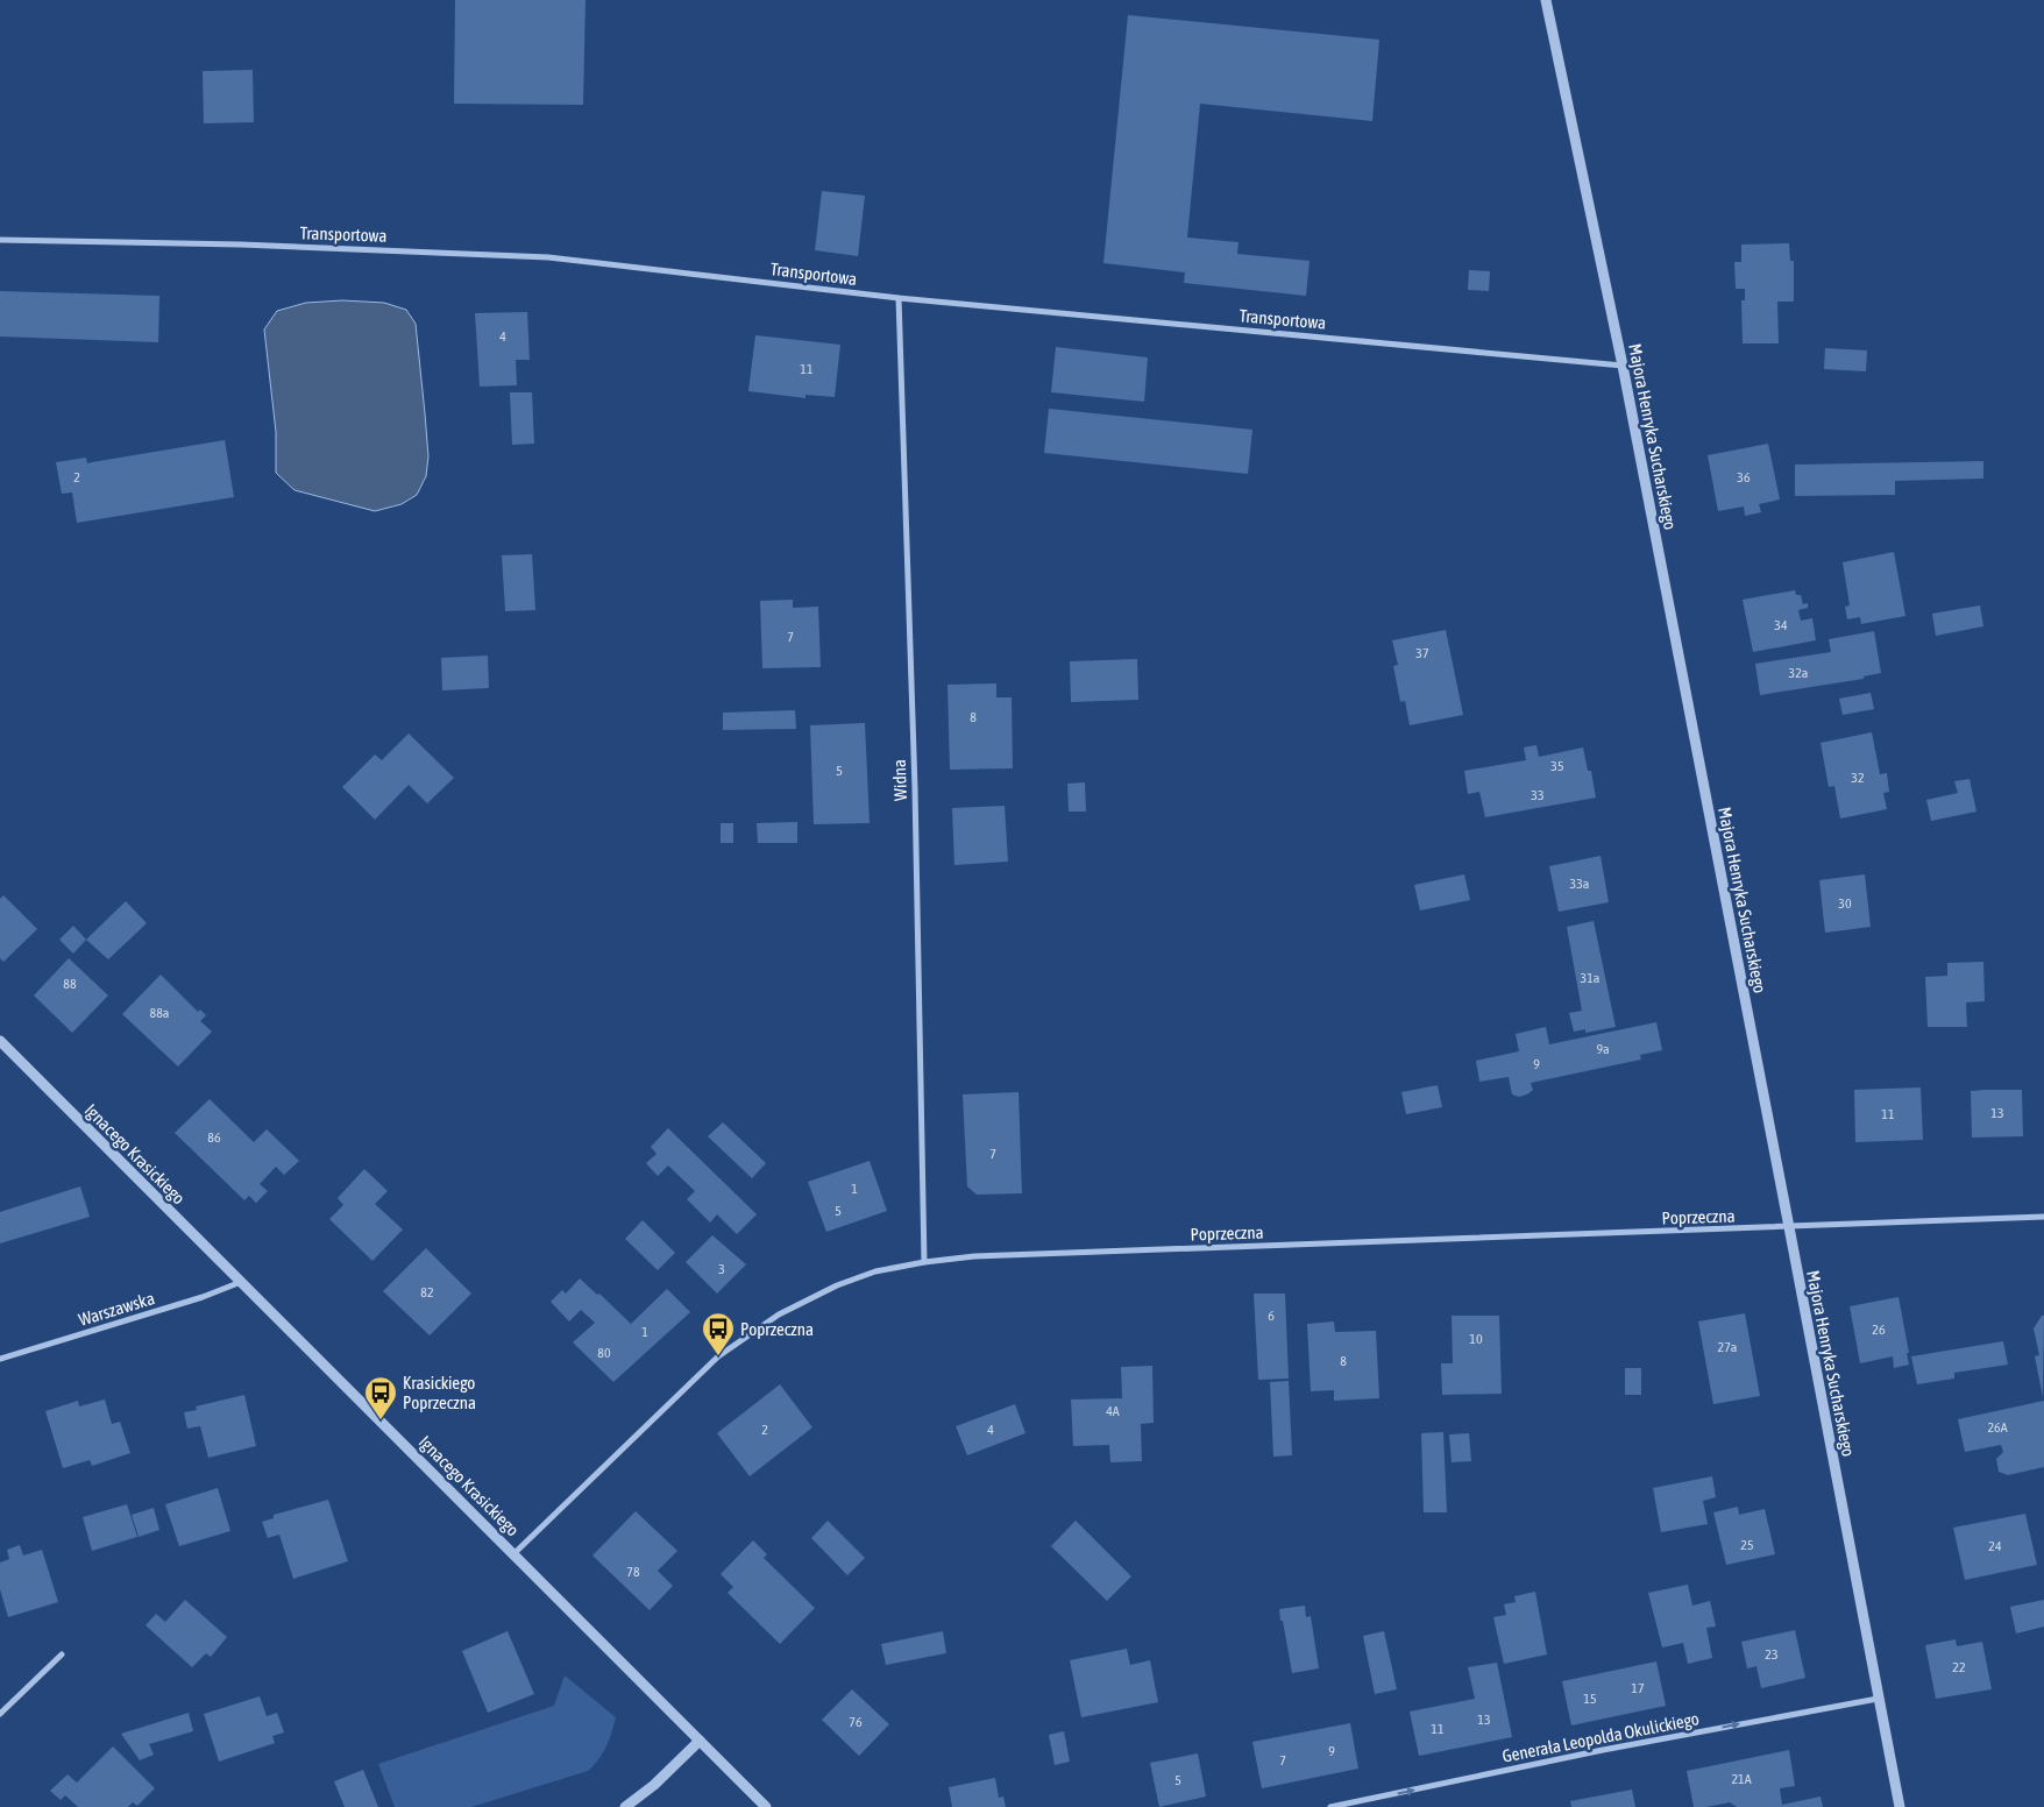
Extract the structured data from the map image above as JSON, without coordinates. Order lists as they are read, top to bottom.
{
  "streets": {
    "street": [
      "Transportowa",
      "Majora Henryka Sucharskiego",
      "Widna",
      "Ignacego Krasickiego",
      "Poprzeczna",
      "Warszawska",
      "Generała Leopolda Okulickiego"
    ]
  },
  "crossings": [
    ["Transportowa", "Majora Henryka Sucharskiego"],
    ["Transportowa", "Widna"],
    ["Majora Henryka Sucharskiego", "Poprzeczna"],
    ["Majora Henryka Sucharskiego", "Generała Leopolda Okulickiego"],
    ["Widna", "Poprzeczna"],
    ["Ignacego Krasickiego", "Poprzeczna"],
    ["Ignacego Krasickiego", "Warszawska"]
  ],
  "one_way": ["Generała Leopolda Okulickiego"],
  "places": {
    "bus stop": ["Poprzeczna", "Krasickiego Poprzeczna"]
  },
  "house_numbers": [
    "4",
    "11",
    "2",
    "36",
    "34",
    "7",
    "37",
    "32a",
    "8",
    "35",
    "5",
    "32",
    "33",
    "33a",
    "30",
    "31a",
    "88",
    "88a",
    "9a",
    "9",
    "13",
    "11",
    "86",
    "7",
    "1",
    "5",
    "3",
    "82",
    "6",
    "26",
    "1",
    "10",
    "27a",
    "80",
    "8",
    "4A",
    "26A",
    "2",
    "4",
    "25",
    "24",
    "78",
    "23",
    "22",
    "17",
    "15",
    "13",
    "76",
    "11",
    "9",
    "7",
    "21A",
    "5"
  ]
}
